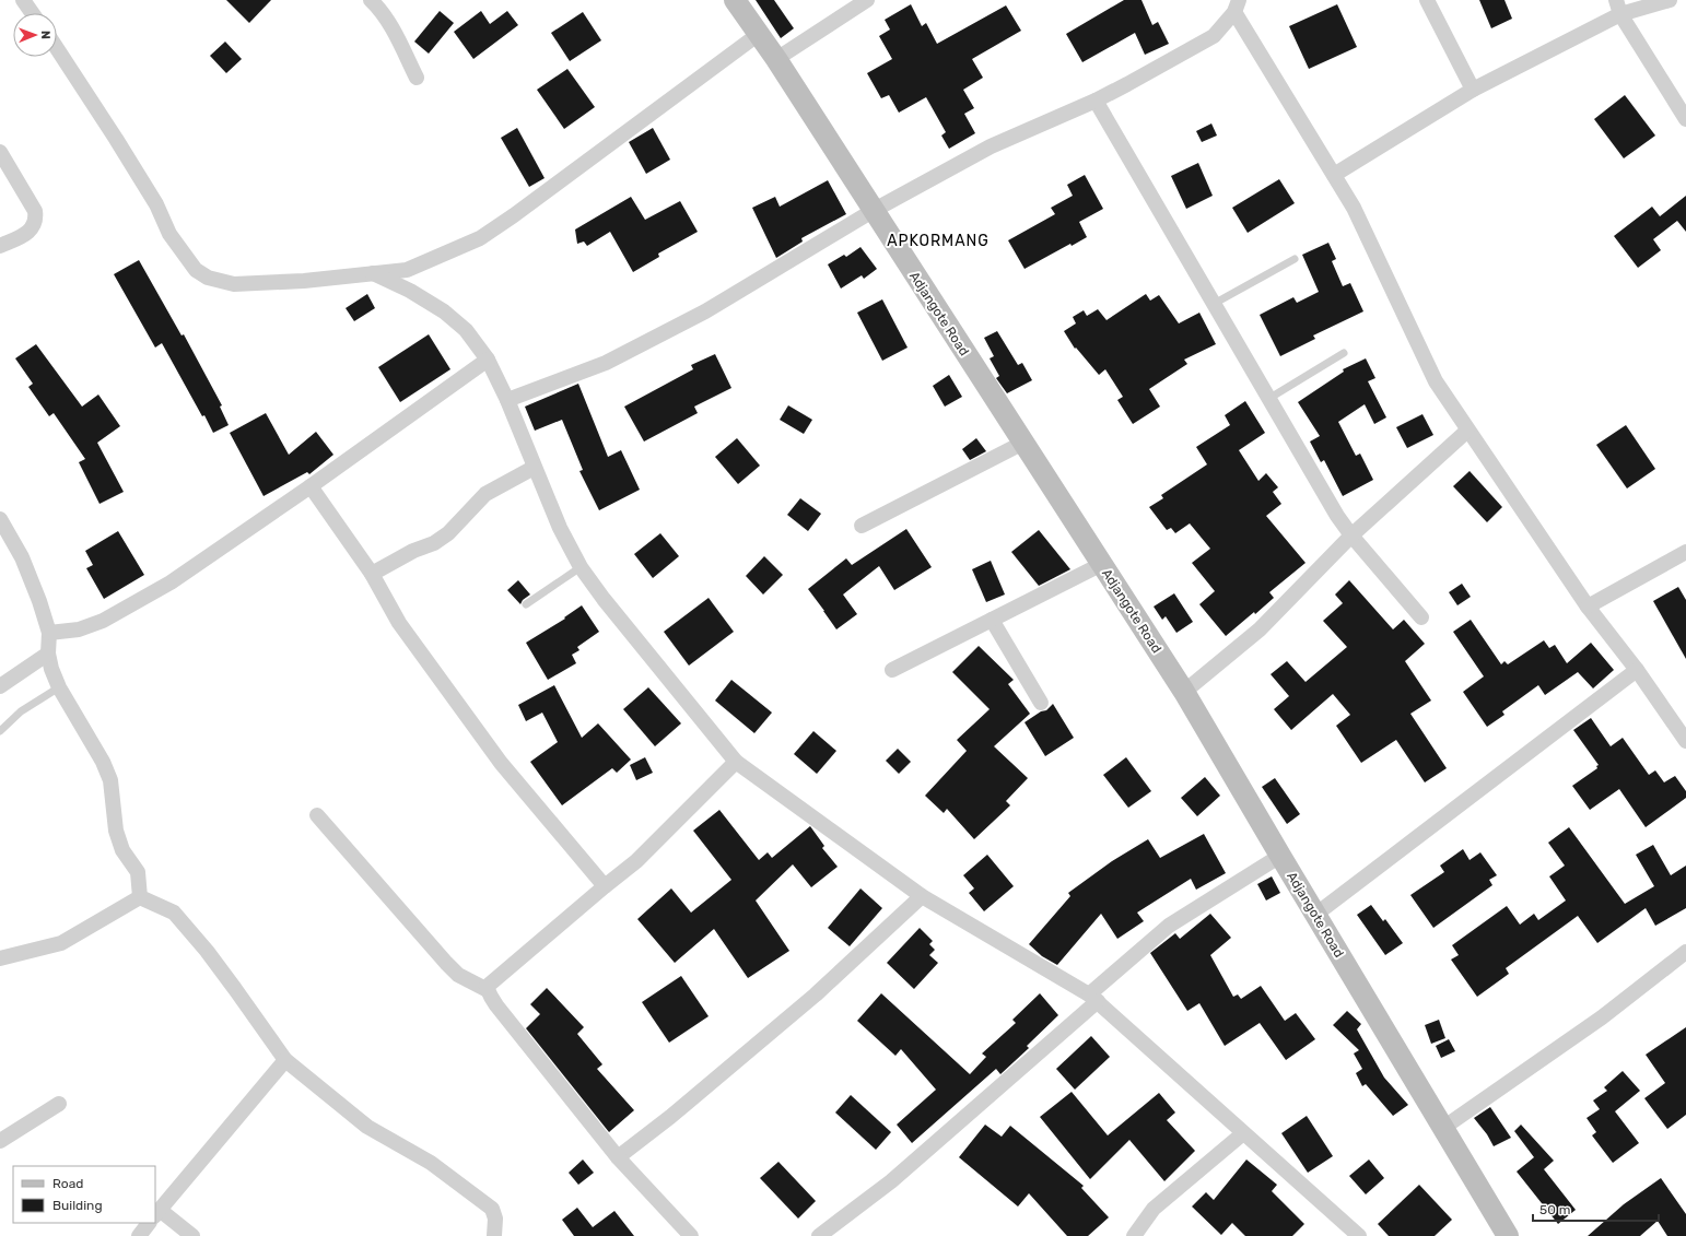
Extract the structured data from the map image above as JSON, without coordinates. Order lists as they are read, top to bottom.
{
  "streets": {
    "street": ["Adjangote Road"]
  },
  "districts": ["APKORMANG"],
  "legend": ["Road", "Building"],
  "scale_bar": "50 m",
  "north": "right"
}
